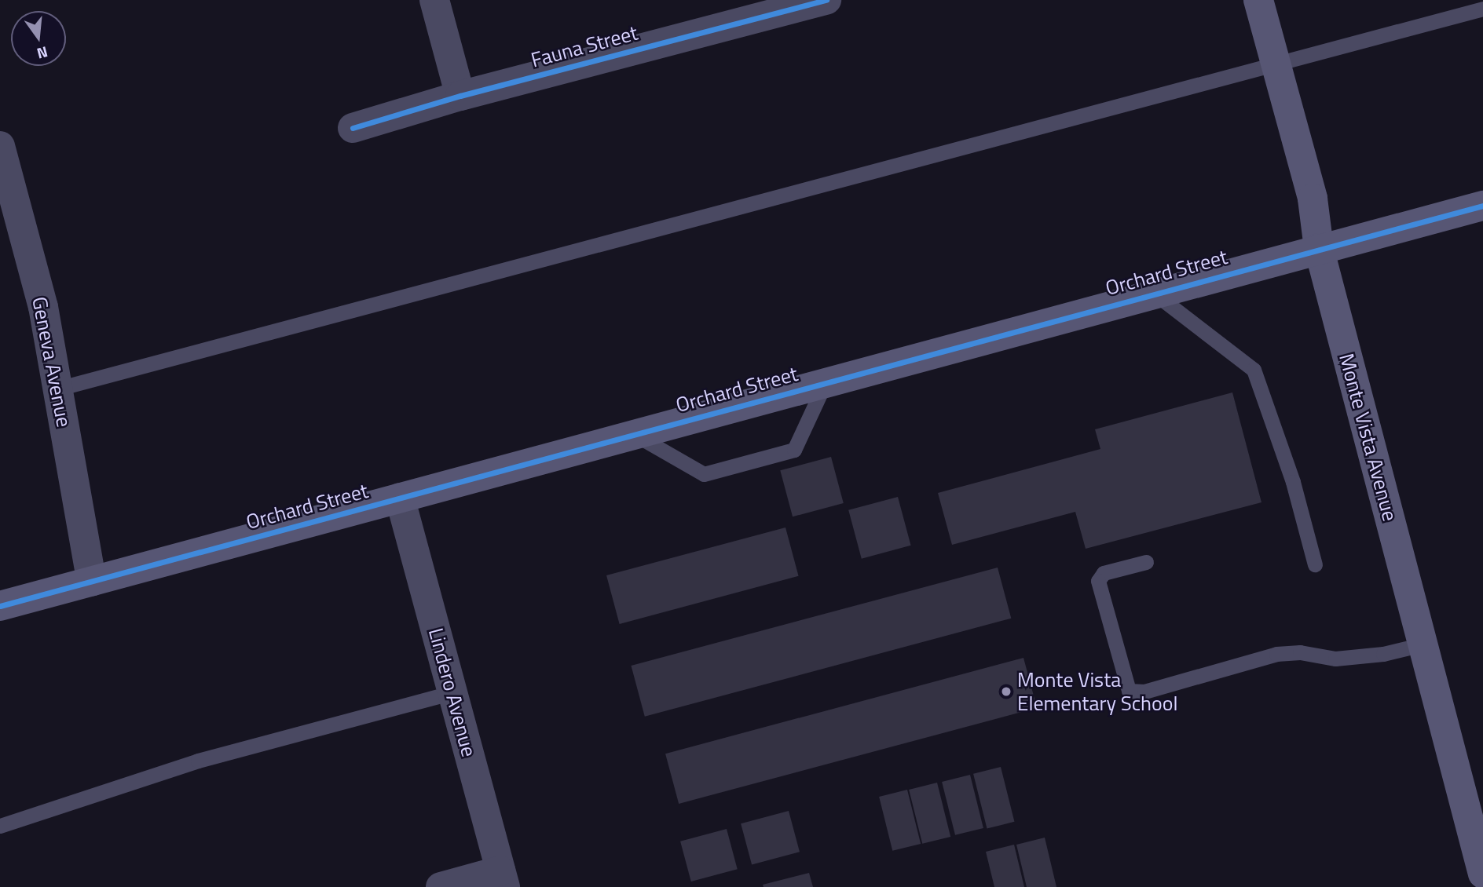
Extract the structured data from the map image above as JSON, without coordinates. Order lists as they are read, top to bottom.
{
  "streets": {
    "street": [
      "Fauna Street",
      "Orchard Street",
      "Geneva Avenue",
      "Monte Vista Avenue",
      "Lindero Avenue"
    ]
  },
  "crossings": [
    ["Orchard Street", "Geneva Avenue"],
    ["Orchard Street", "Monte Vista Avenue"],
    ["Orchard Street", "Lindero Avenue"]
  ],
  "places": ["Monte Vista Elementary School"],
  "north": "bottom"
}
